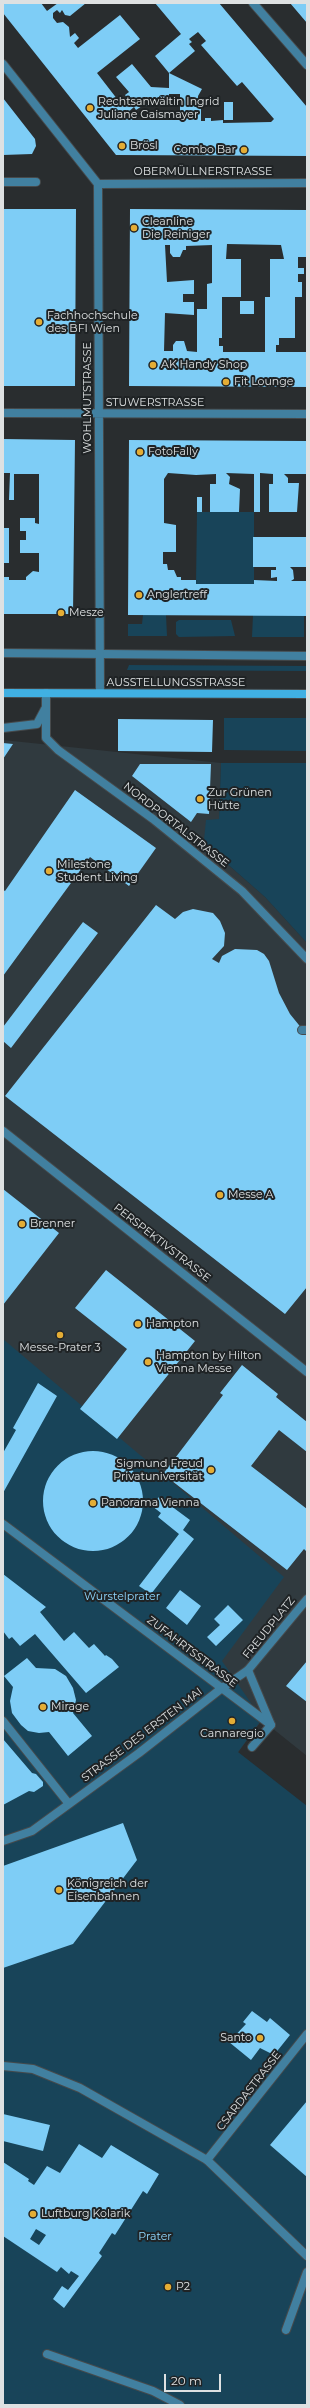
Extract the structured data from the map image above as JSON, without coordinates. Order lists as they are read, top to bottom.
{
  "streets": {
    "main road": ["AUSSTELLUNGSSTRASSE"],
    "street": [
      "OBERMÜLLNERSTRASSE",
      "WOHLMUTSTRASSE",
      "STUWERSTRASSE",
      "NORDPORTALSTRASSE",
      "PERSPEKTIVSTRASSE",
      "FREUDPLATZ",
      "ZUFAHRTSSTRASSE",
      "STRASSE DES ERSTEN MAI",
      "CSARDASTRASSE"
    ]
  },
  "crossings": [
    ["OBERMÜLLNERSTRASSE", "WOHLMUTSTRASSE"],
    ["WOHLMUTSTRASSE", "STUWERSTRASSE"],
    ["WOHLMUTSTRASSE", "AUSSTELLUNGSSTRASSE"],
    ["FREUDPLATZ", "STRASSE DES ERSTEN MAI"],
    ["ZUFAHRTSSTRASSE", "STRASSE DES ERSTEN MAI"]
  ],
  "parks": ["Wurstelprater", "Prater"],
  "places": [
    "Rechtsanwältin Ingrid Juliane Gaismayer",
    "Brösl",
    "Combo Bar",
    "Cleanline Die Reiniger",
    "Fachhochschule des BFI Wien",
    "AK Handy Shop",
    "Fit Lounge",
    "FotoFally",
    "Anglertreff",
    "Mesze",
    "Zur Grünen Hütte",
    "Milestone Student Living",
    "Messe A",
    "Brenner",
    "Hampton",
    "Messe-Prater 3",
    "Hampton by Hilton Vienna Messe",
    "Sigmund Freud Privatuniversität",
    "Panorama Vienna",
    "Mirage",
    "Cannaregio",
    "Königreich der Eisenbahnen",
    "Santo",
    "Luftburg Kolarik",
    "P2"
  ],
  "scale_bar": "20 m"
}
